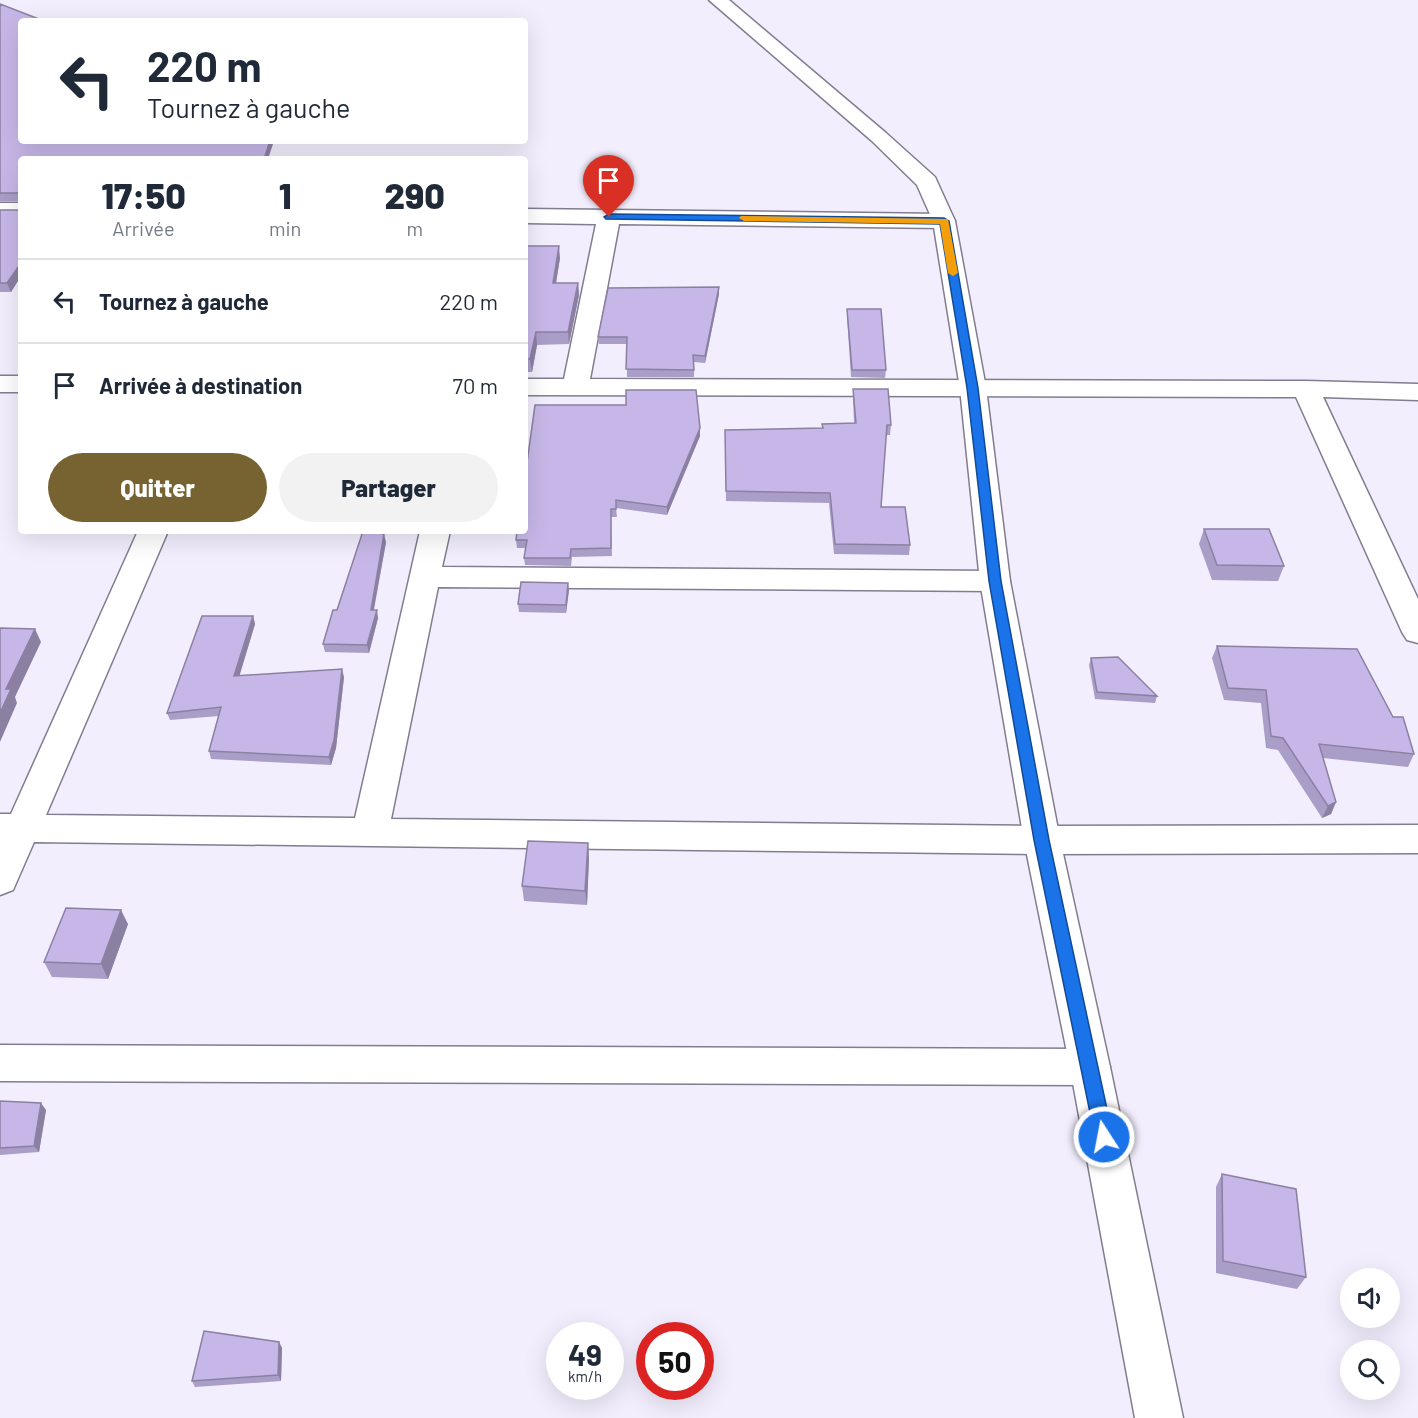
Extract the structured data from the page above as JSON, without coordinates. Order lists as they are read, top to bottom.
{
  "page": {
    "turn": ["220 m", "Tournez à gauche"],
    "eta": [
      "17:50",
      "Arrivée",
      "1",
      "min",
      "290",
      "m"
    ],
    "list": [
      {
        "name": "Tournez à gauche",
        "value": "220 m"
      },
      {
        "name": "Arrivée à destination",
        "value": "70 m"
      }
    ],
    "buttons": ["Quitter", "Partager"],
    "speed": "49 km/h",
    "limit": "50"
  }
}
